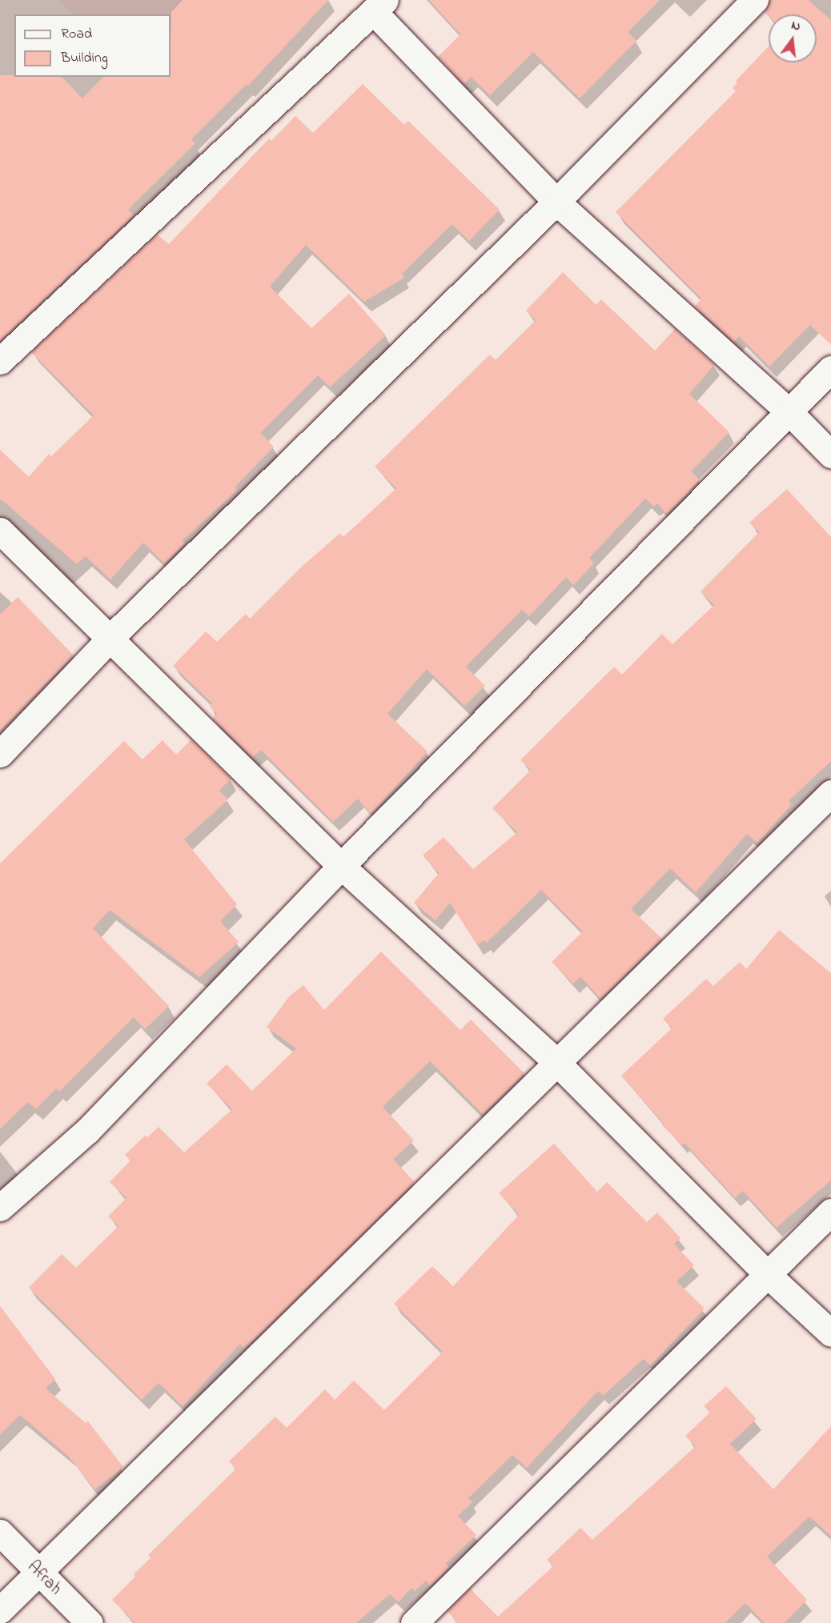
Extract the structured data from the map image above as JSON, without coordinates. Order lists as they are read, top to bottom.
{
  "streets": {
    "street": ["Afrah"]
  },
  "legend": ["Road", "Building"],
  "north": "top"
}
